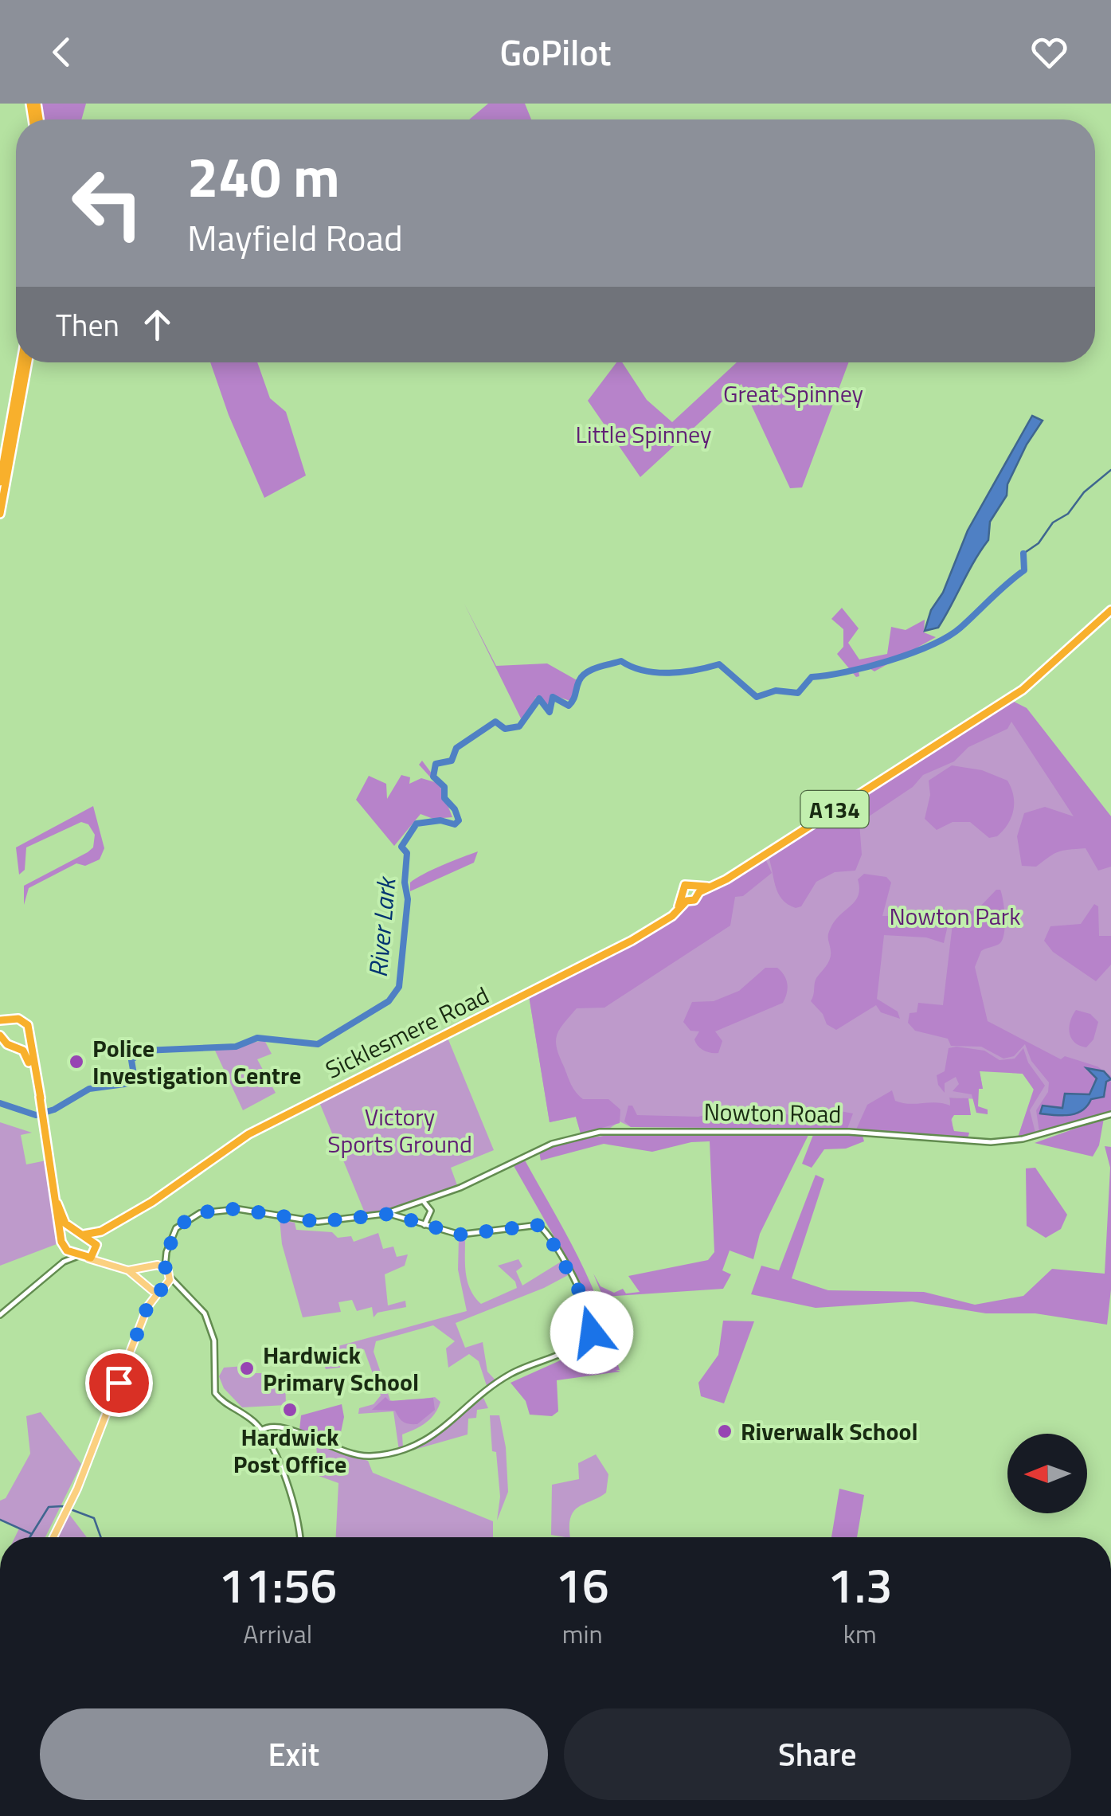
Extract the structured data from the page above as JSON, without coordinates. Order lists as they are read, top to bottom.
{
  "streets": {
    "highway": ["A134", "Sicklesmere Road"],
    "street": ["Nowton Road"]
  },
  "water": ["River Lark"],
  "parks": [
    "Great Spinney",
    "Little Spinney",
    "Nowton Park",
    "Victory Sports Ground"
  ],
  "places": [
    "Police Investigation Centre",
    "Hardwick Primary School",
    "Hardwick Post Office",
    "Riverwalk School"
  ],
  "north": "left",
  "page": {
    "header": "GoPilot",
    "turn": ["240 m", "Mayfield Road"],
    "then": "Then",
    "eta": [
      "11:56",
      "Arrival",
      "16",
      "min",
      "1.3",
      "km"
    ],
    "buttons": ["Exit", "Share"]
  }
}
